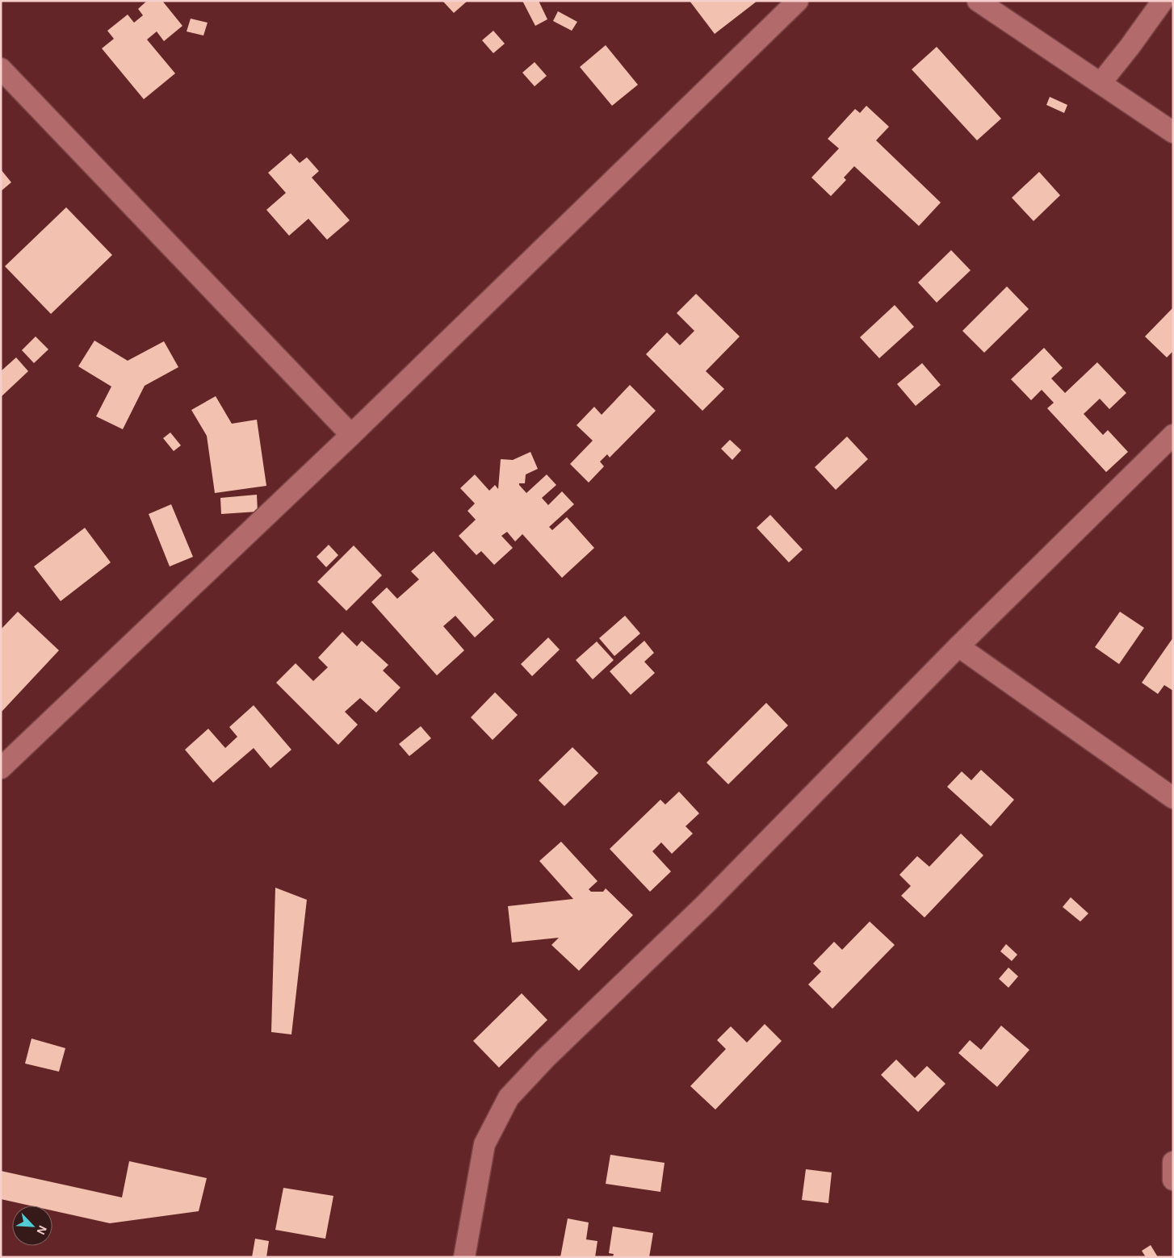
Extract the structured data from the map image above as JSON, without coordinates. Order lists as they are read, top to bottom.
{
  "north": "bottom right"
}
